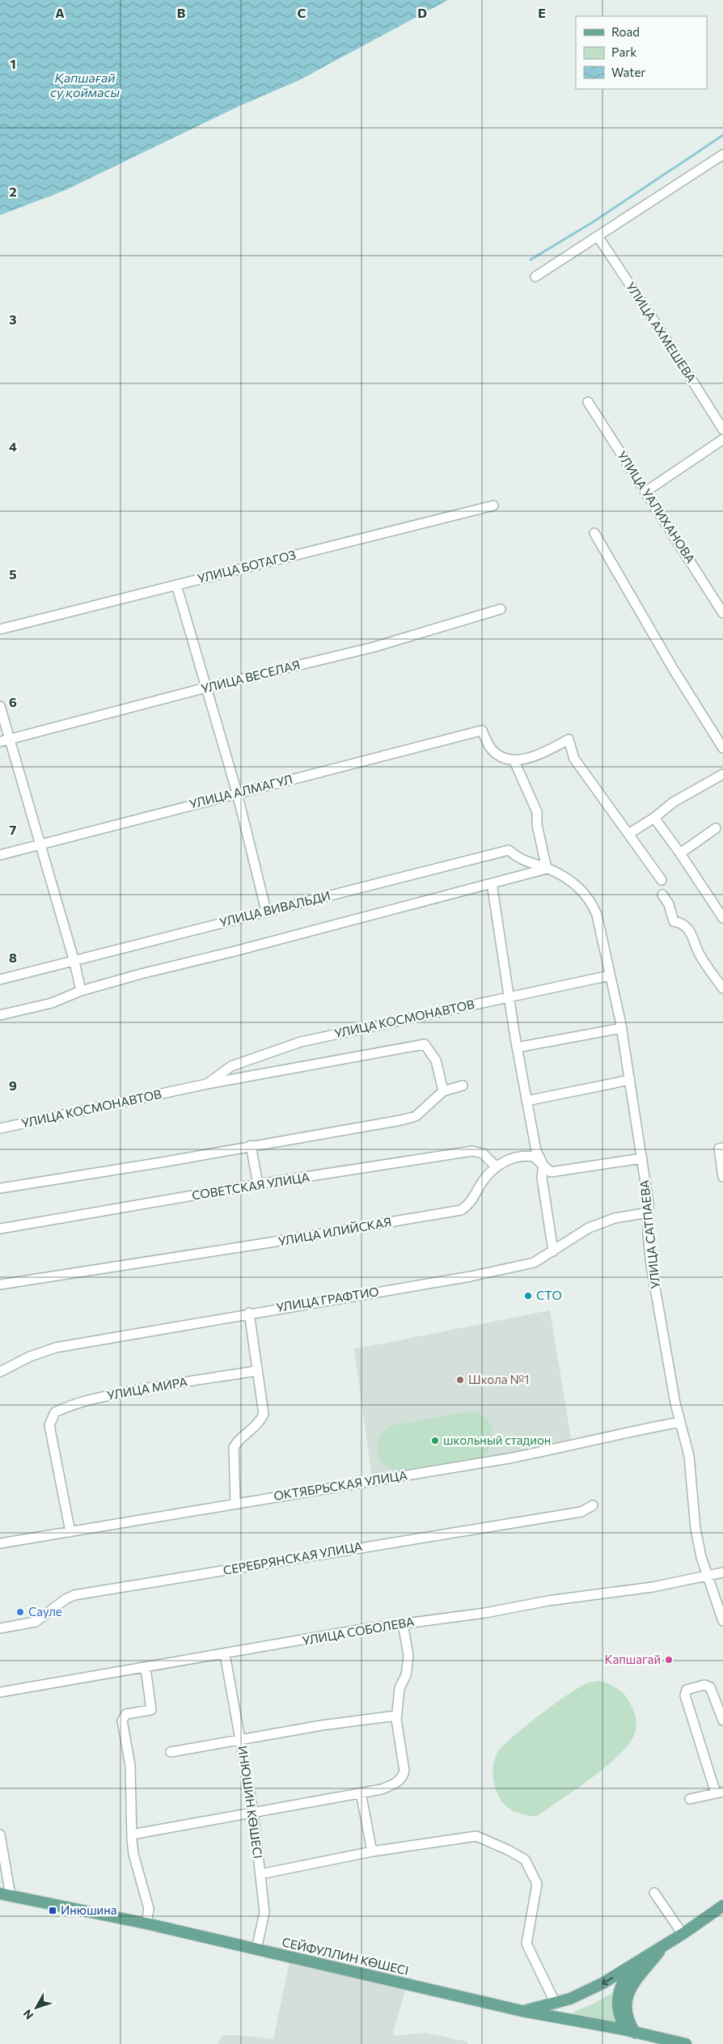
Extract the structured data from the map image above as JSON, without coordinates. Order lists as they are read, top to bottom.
{
  "streets": {
    "main road": ["СЕЙФУЛЛИН КӨШЕСІ"],
    "street": [
      "УЛИЦА АХМЕШЕВА",
      "УЛИЦА УАЛИХАНОВА",
      "УЛИЦА БОТАГОЗ",
      "УЛИЦА ВЕСЕЛАЯ",
      "УЛИЦА АЛМАГУЛ",
      "УЛИЦА ВИВАЛЬДИ",
      "УЛИЦА КОСМОНАВТОВ",
      "СОВЕТСКАЯ УЛИЦА",
      "УЛИЦА ИЛИЙСКАЯ",
      "УЛИЦА САТПАЕВА",
      "УЛИЦА ГРАФТИО",
      "УЛИЦА МИРА",
      "ОКТЯБРЬСКАЯ УЛИЦА",
      "СЕРЕБРЯНСКАЯ УЛИЦА",
      "УЛИЦА СОБОЛЕВА",
      "ИНЮШИН КӨШЕСІ"
    ]
  },
  "crossings": [
    ["УЛИЦА ВИВАЛЬДИ", "УЛИЦА САТПАЕВА"],
    ["УЛИЦА КОСМОНАВТОВ", "УЛИЦА САТПАЕВА"],
    ["СОВЕТСКАЯ УЛИЦА", "УЛИЦА ИЛИЙСКАЯ"],
    ["УЛИЦА ИЛИЙСКАЯ", "УЛИЦА САТПАЕВА"],
    ["УЛИЦА САТПАЕВА", "УЛИЦА ГРАФТИО"],
    ["УЛИЦА САТПАЕВА", "ОКТЯБРЬСКАЯ УЛИЦА"],
    ["УЛИЦА САТПАЕВА", "УЛИЦА СОБОЛЕВА"],
    ["УЛИЦА МИРА", "ОКТЯБРЬСКАЯ УЛИЦА"],
    ["УЛИЦА СОБОЛЕВА", "ИНЮШИН КӨШЕСІ"],
    ["ИНЮШИН КӨШЕСІ", "СЕЙФУЛЛИН КӨШЕСІ"]
  ],
  "water": ["Қапшағай су қоймасы"],
  "places": {
    "other": [
      "СТО",
      "Школа №1",
      "школьный стадион",
      "Сауле",
      "Капшагай"
    ],
    "transit": ["Инюшина"]
  },
  "legend": ["Road", "Park", "Water"],
  "north": "bottom left",
  "grid": {
    "columns": [
      "A",
      "B",
      "C",
      "D",
      "E"
    ],
    "rows": [
      "1",
      "2",
      "3",
      "4",
      "5",
      "6",
      "7",
      "8",
      "9"
    ]
  }
}
